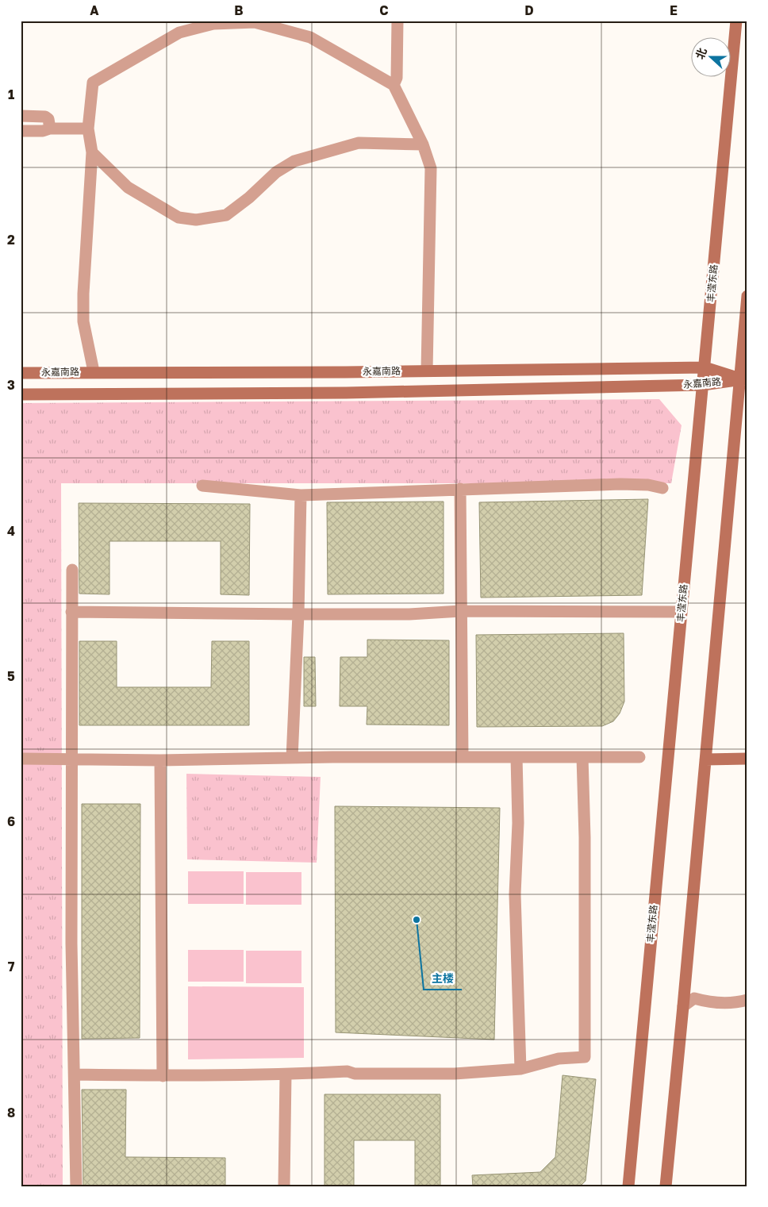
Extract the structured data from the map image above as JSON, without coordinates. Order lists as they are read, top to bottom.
{
  "streets": {
    "street": ["丰滢东路", "永嘉南路"]
  },
  "crossings": [
    ["丰滢东路", "永嘉南路"]
  ],
  "places": ["主楼"],
  "north": "left",
  "grid": {
    "columns": [
      "A",
      "B",
      "C",
      "D",
      "E"
    ],
    "rows": [
      "1",
      "2",
      "3",
      "4",
      "5",
      "6",
      "7",
      "8"
    ]
  }
}
